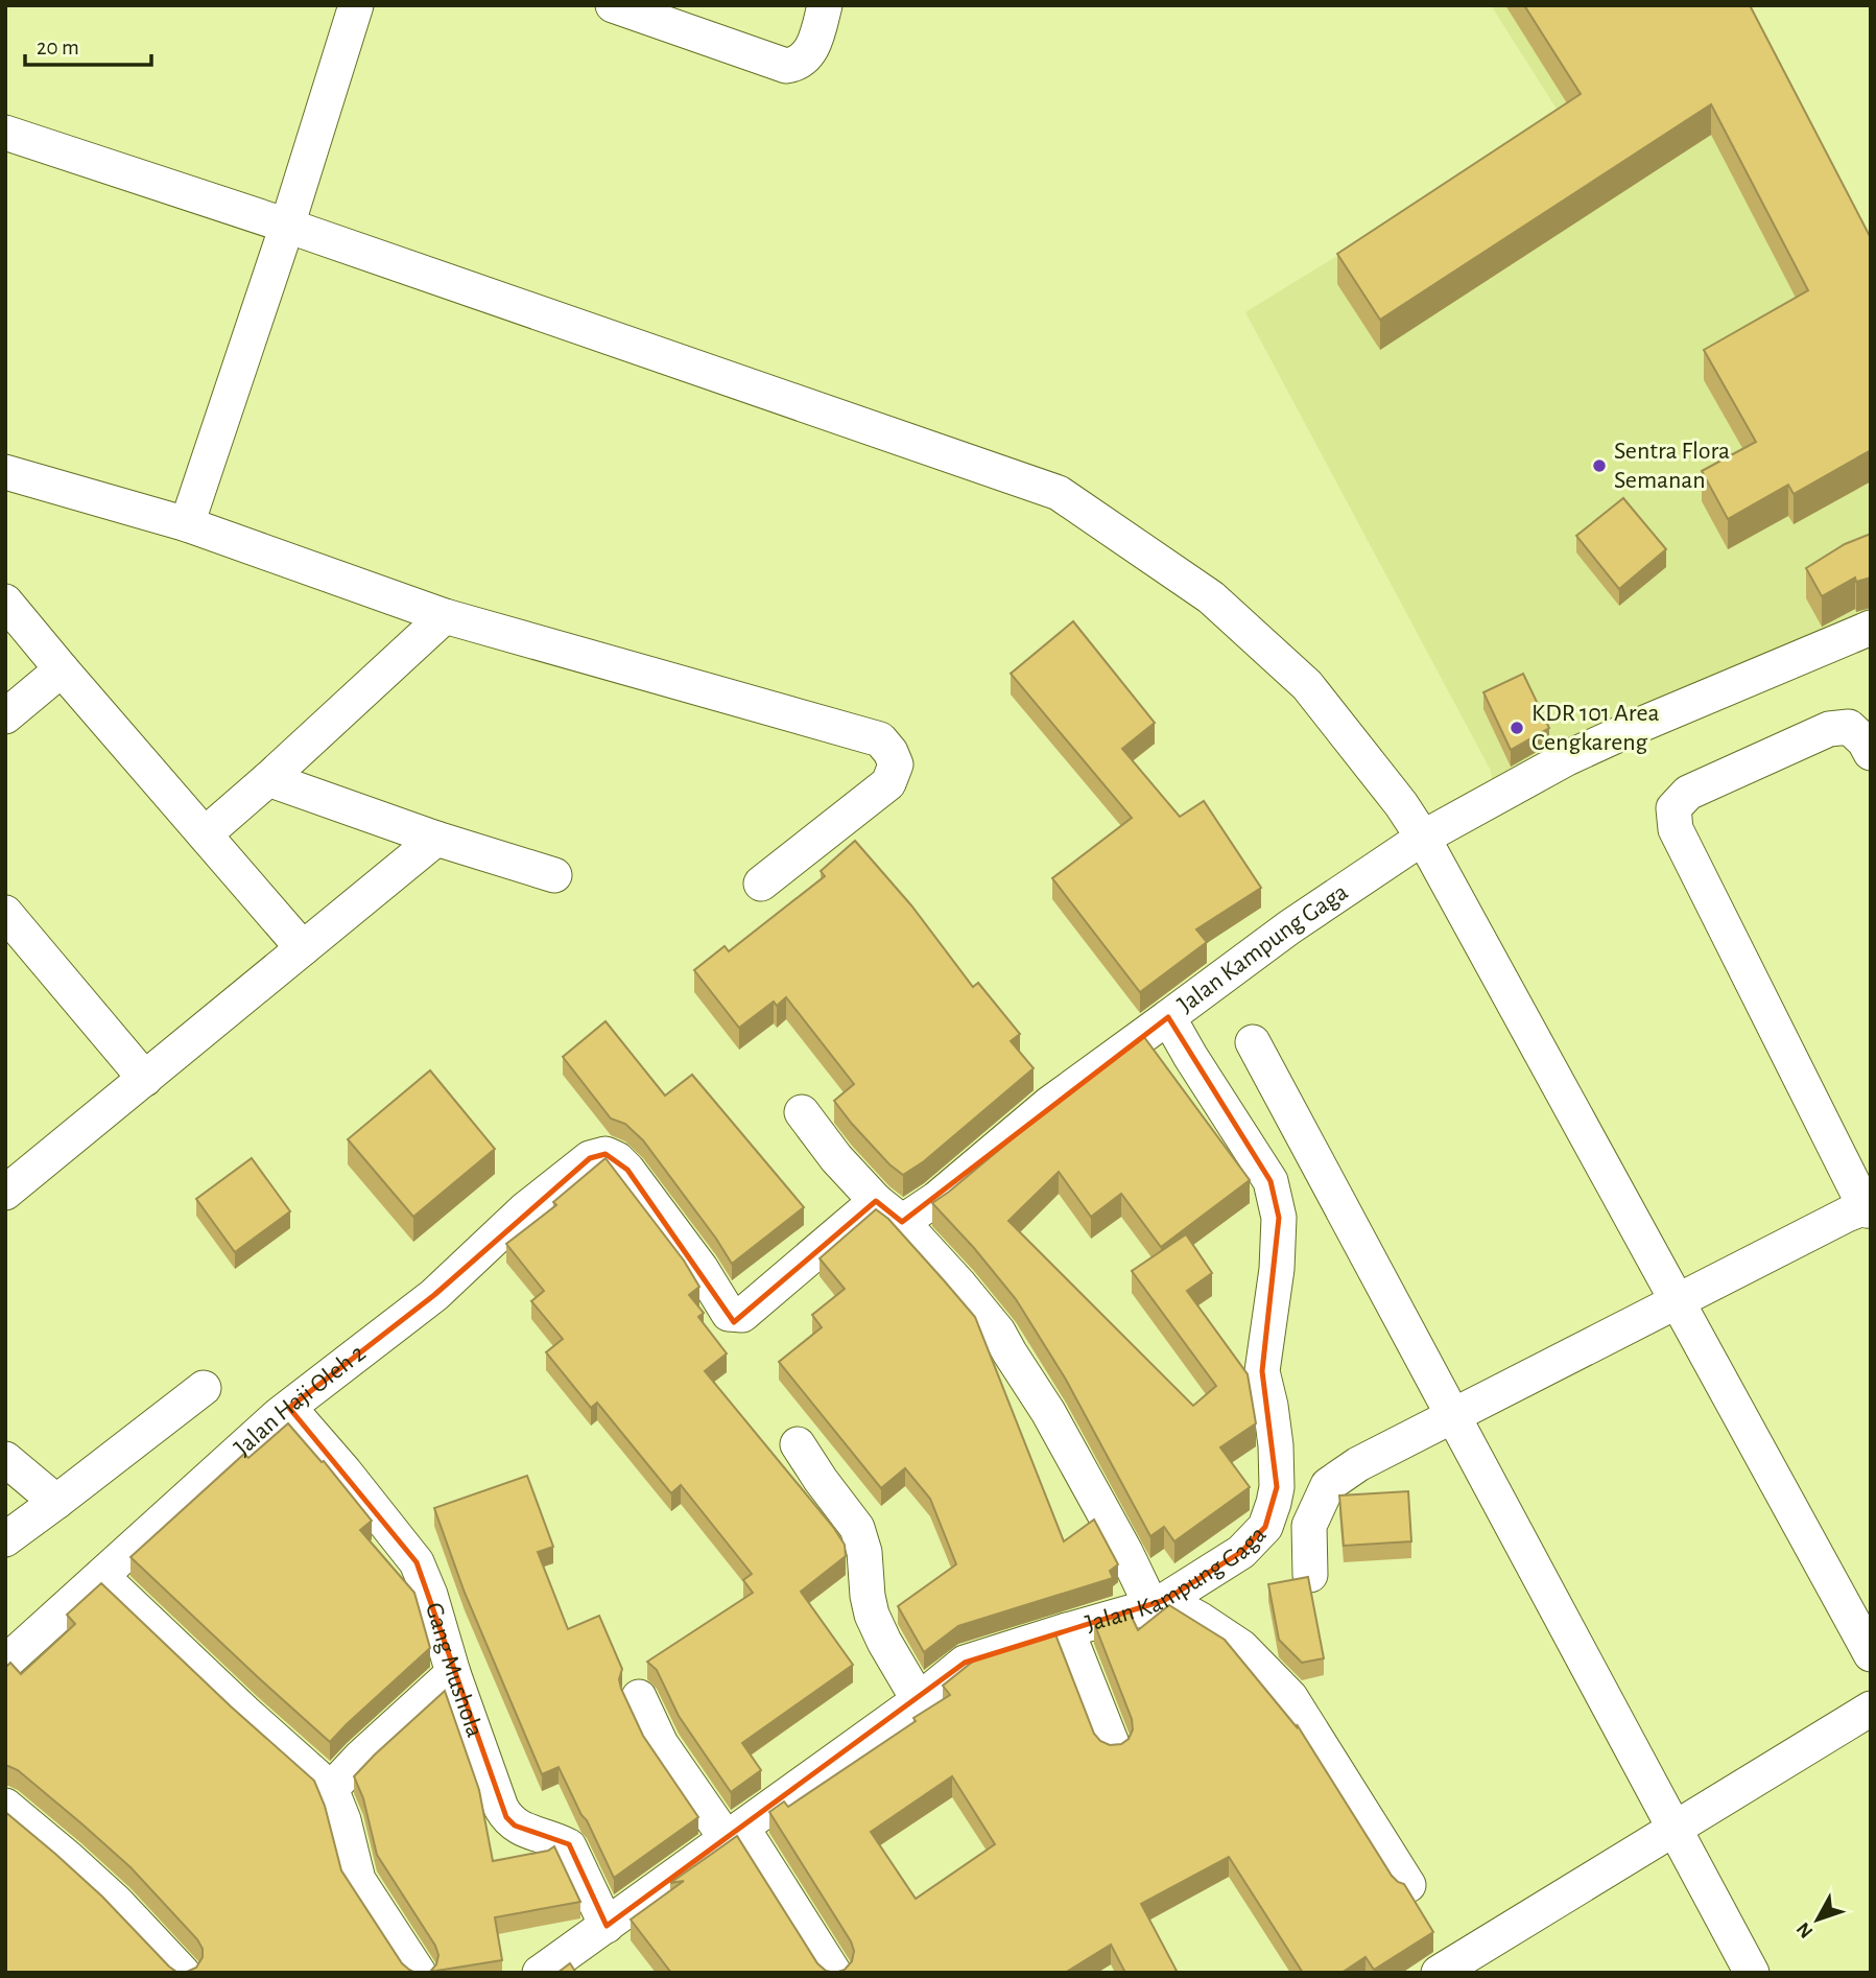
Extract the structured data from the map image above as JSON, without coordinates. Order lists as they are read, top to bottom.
{
  "streets": {
    "street": ["Jalan Kampung Gaga", "Jalan Haji Oleh 2", "Gang Mushola"]
  },
  "crossings": [
    ["Jalan Kampung Gaga", "Gang Mushola"],
    ["Jalan Haji Oleh 2", "Gang Mushola"]
  ],
  "places": ["Sentra Flora Semanan", "KDR 101 Area Cengkareng"],
  "scale_bar": "20 m",
  "north": "bottom left"
}
